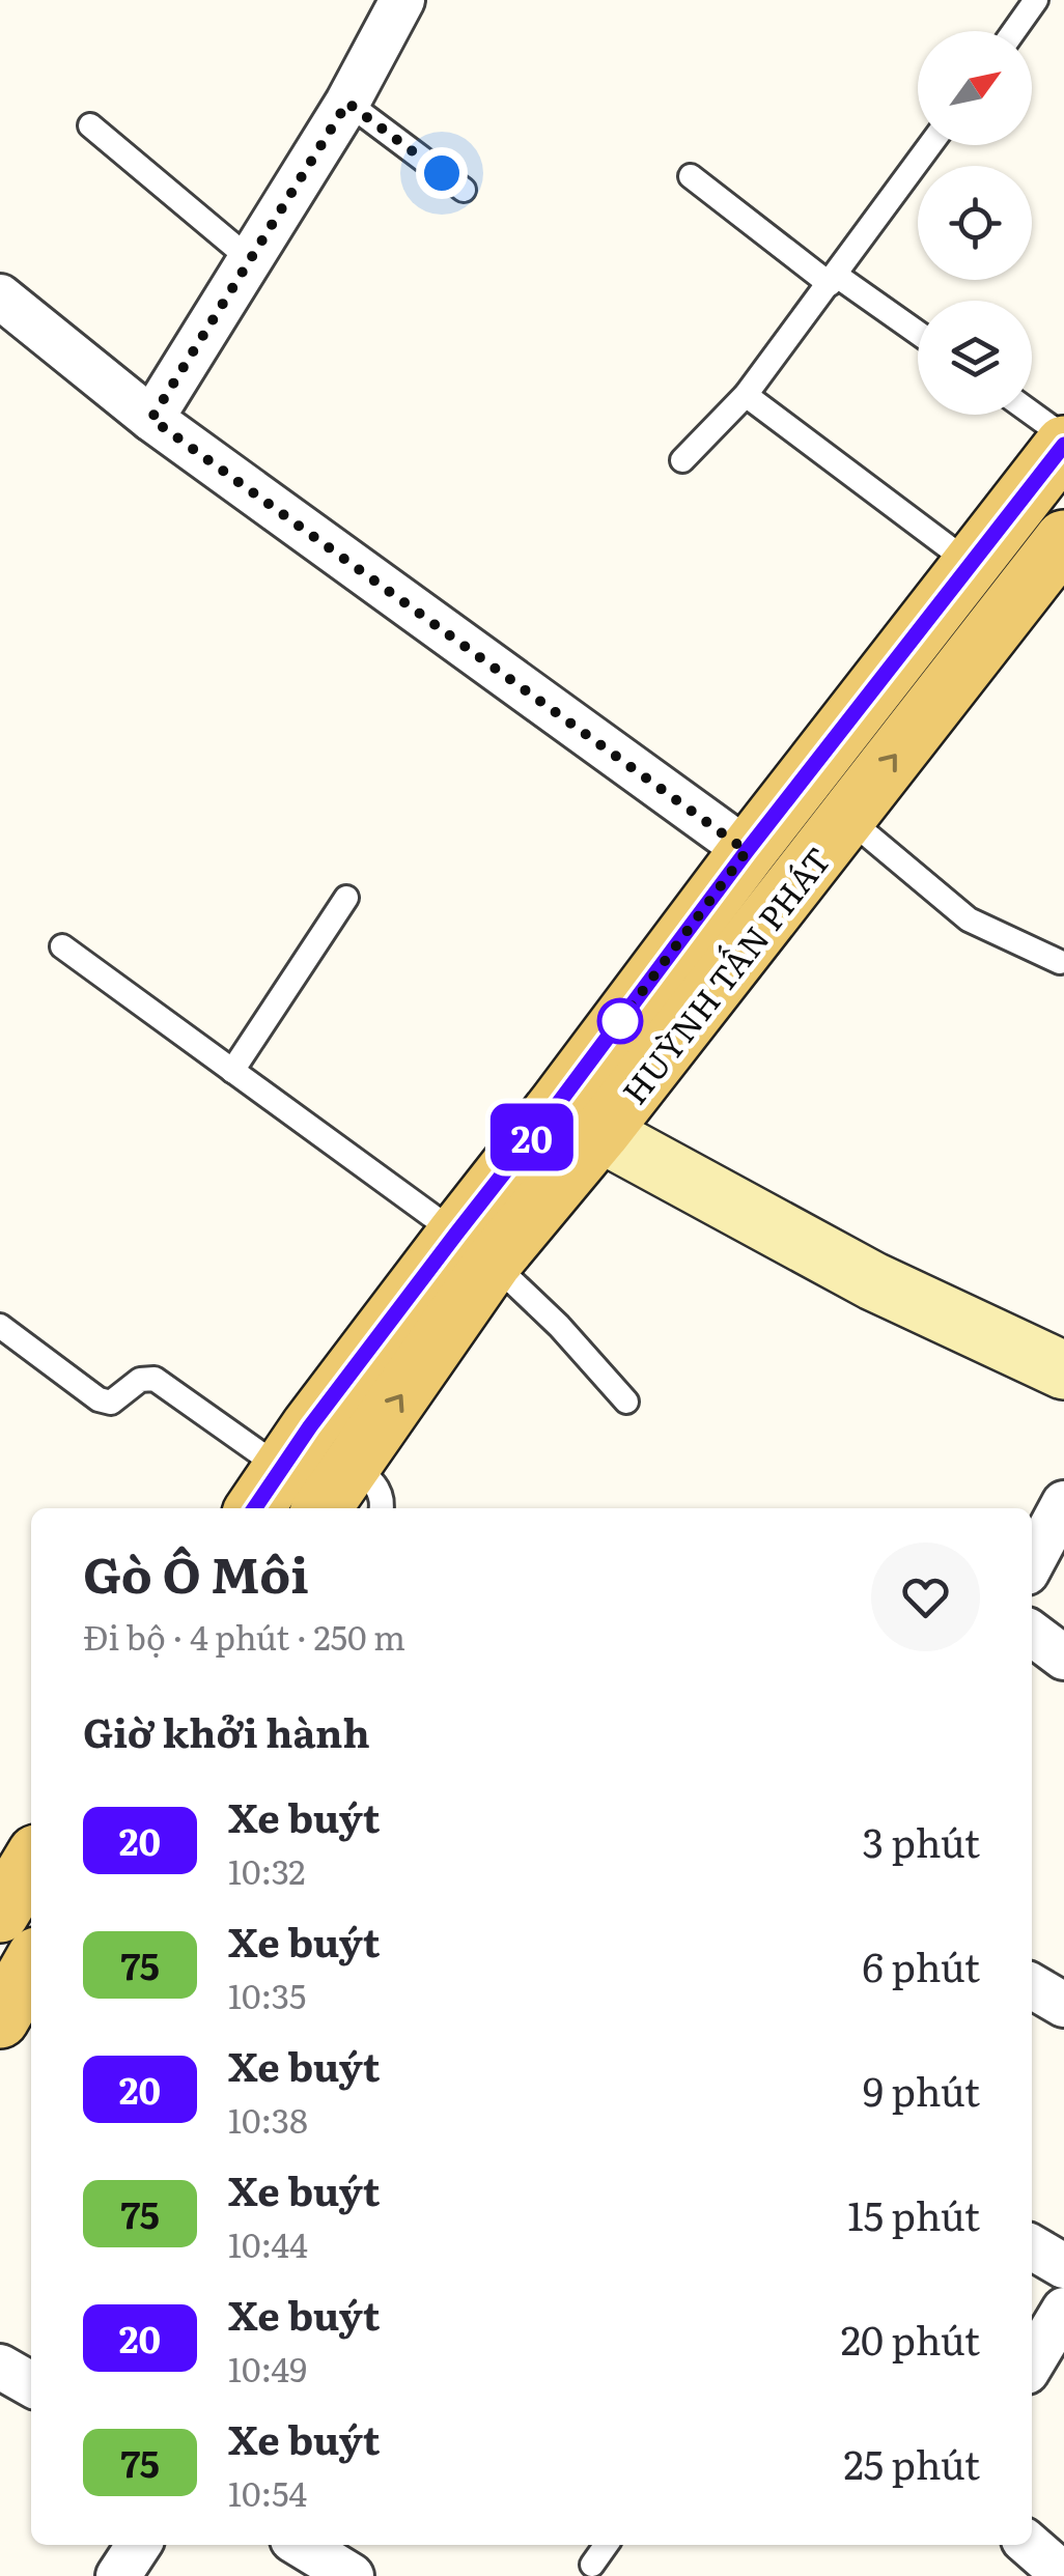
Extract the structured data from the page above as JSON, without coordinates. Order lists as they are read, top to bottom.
{
  "streets": {
    "main road": ["HUỲNH TẤN PHÁT"]
  },
  "lines": ["bus line 20"],
  "north": "top right",
  "page": {
    "on_map": "20",
    "heading": [
      ["Gò Ô Môi", "Đi bộ · 4 phút · 250 m"],
      "Giờ khởi hành"
    ],
    "list": [
      {
        "mark": "20",
        "name": "Xe buýt",
        "note": "10:32",
        "value": "3 phút"
      },
      {
        "mark": "75",
        "name": "Xe buýt",
        "note": "10:35",
        "value": "6 phút"
      },
      {
        "mark": "20",
        "name": "Xe buýt",
        "note": "10:38",
        "value": "9 phút"
      },
      {
        "mark": "75",
        "name": "Xe buýt",
        "note": "10:44",
        "value": "15 phút"
      },
      {
        "mark": "20",
        "name": "Xe buýt",
        "note": "10:49",
        "value": "20 phút"
      },
      {
        "mark": "75",
        "name": "Xe buýt",
        "note": "10:54",
        "value": "25 phút"
      }
    ]
  }
}
